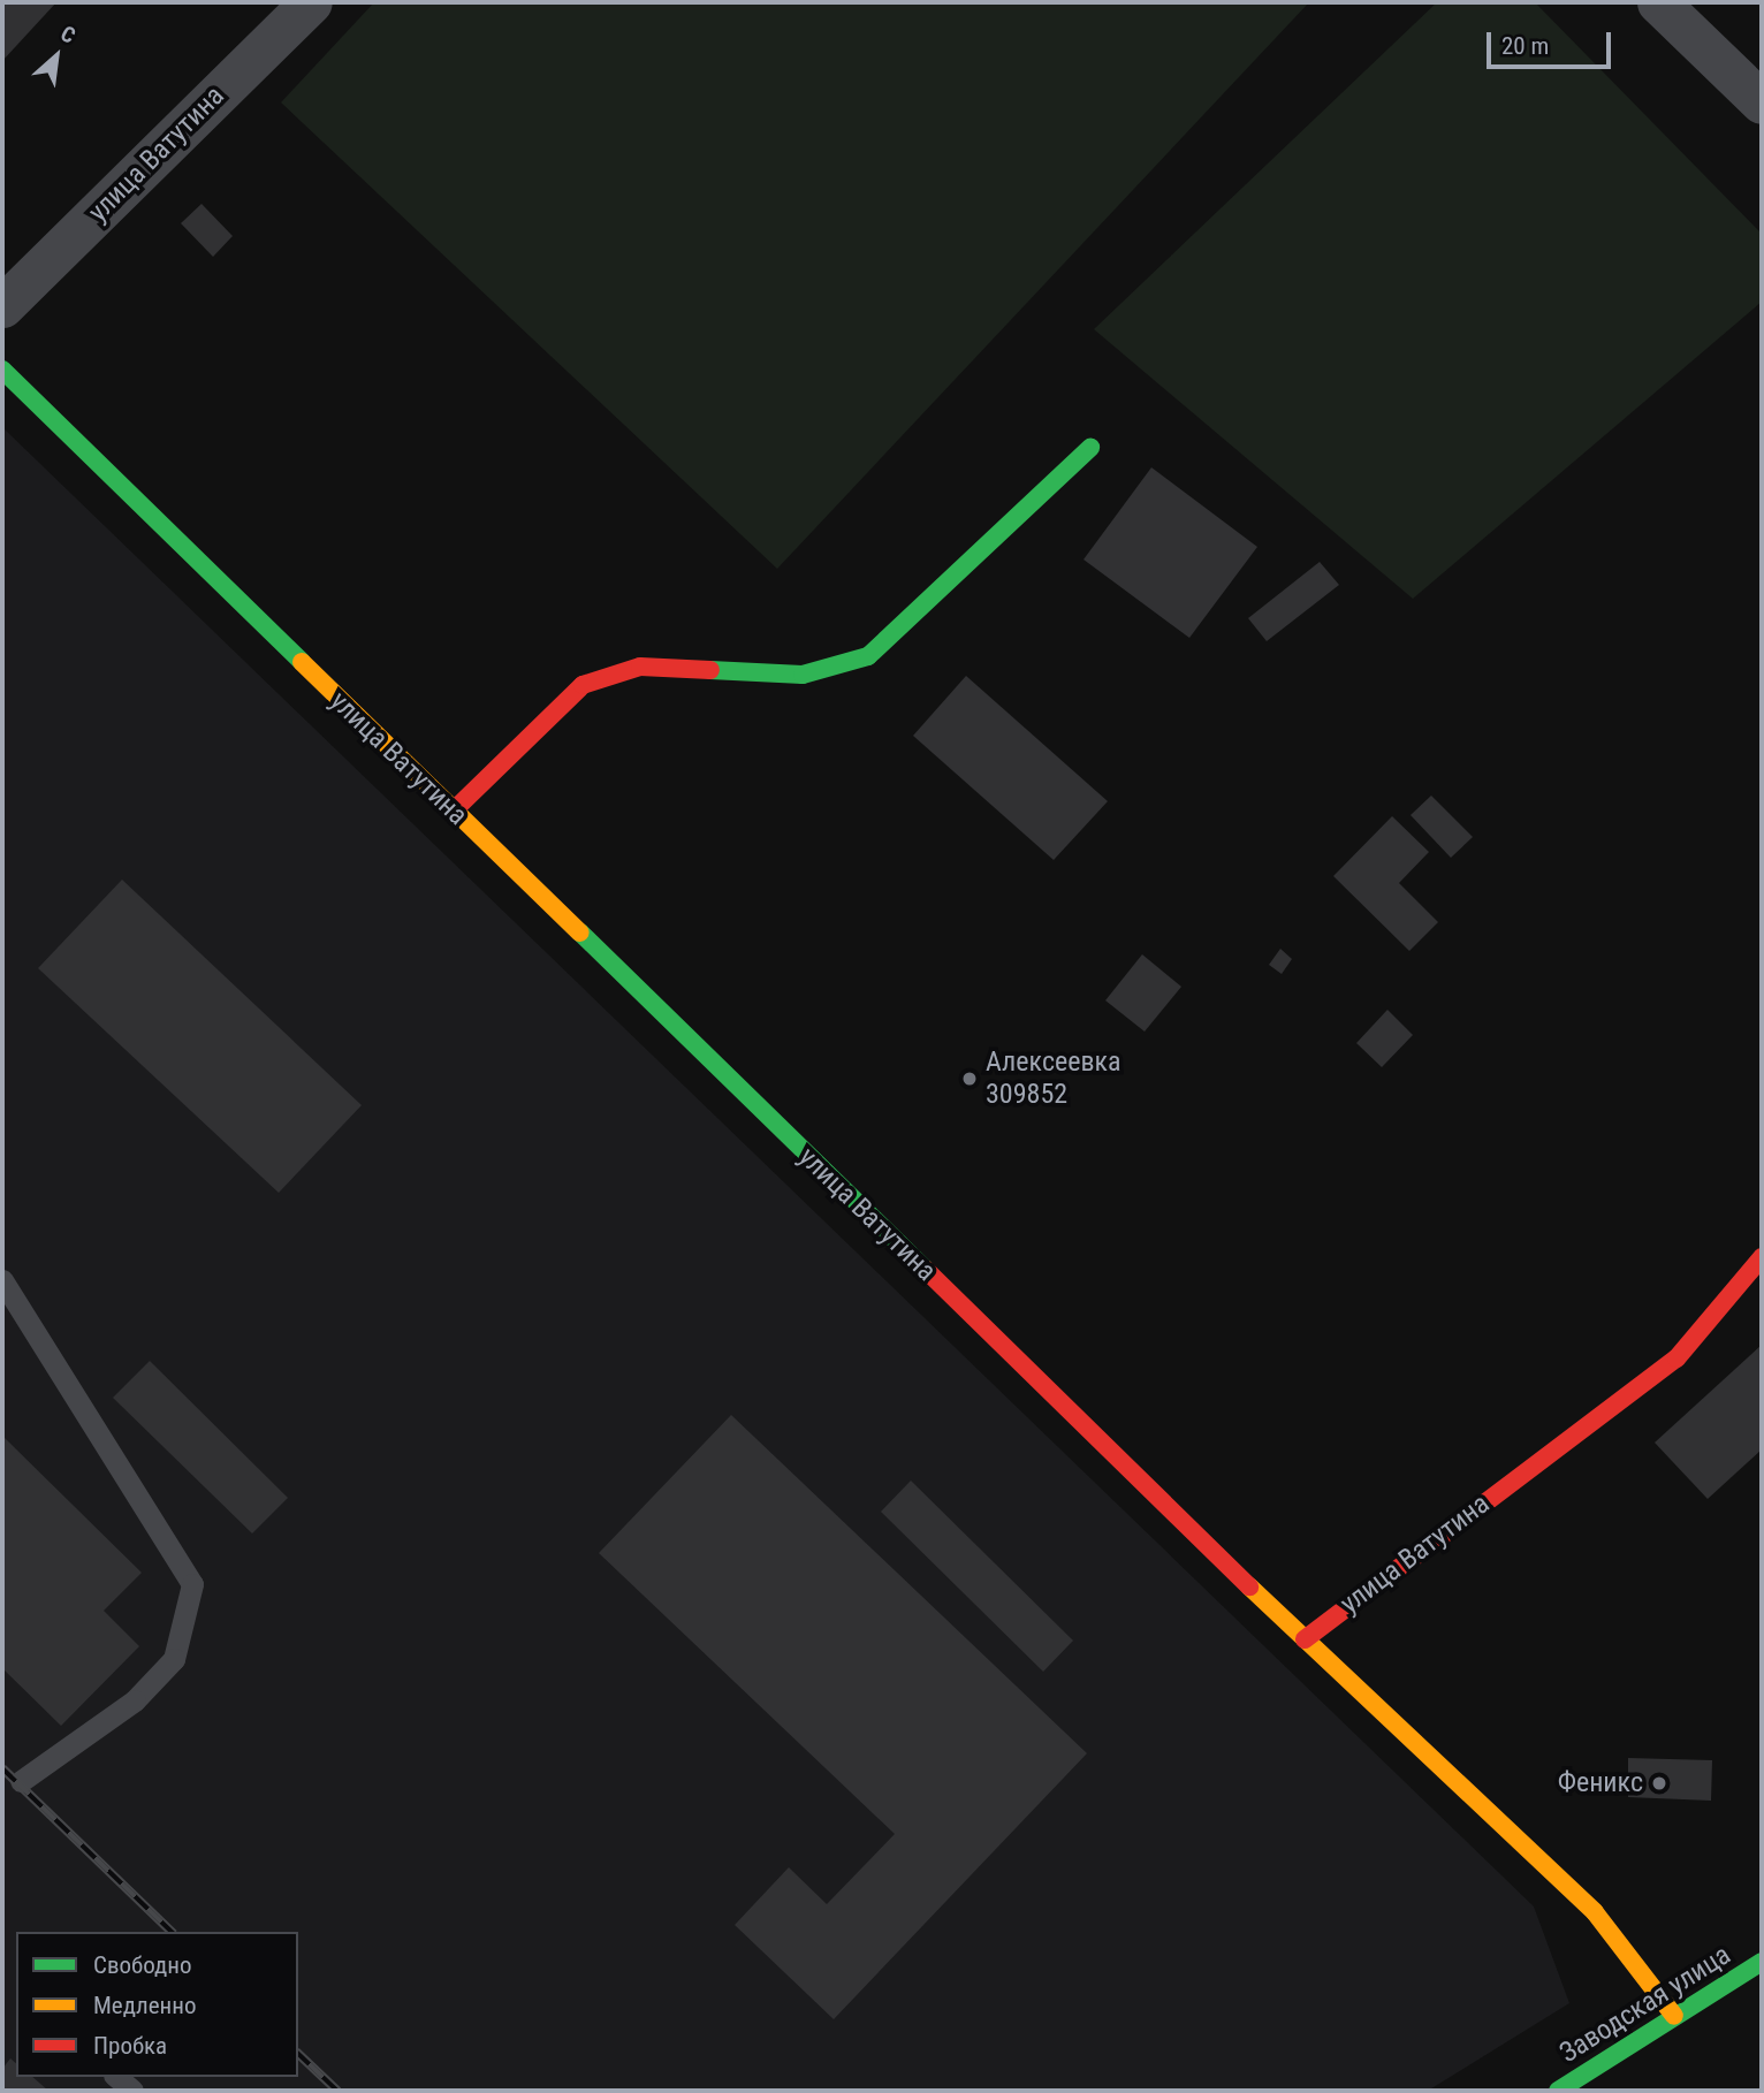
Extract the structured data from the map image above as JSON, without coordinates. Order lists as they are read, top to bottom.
{
  "streets": {
    "street": ["улица Ватутина", "Заводская улица"]
  },
  "places": ["Алексеевка 309852", "Феникс"],
  "legend": ["Свободно", "Медленно", "Пробка"],
  "scale_bar": "20 m",
  "north": "top right"
}
